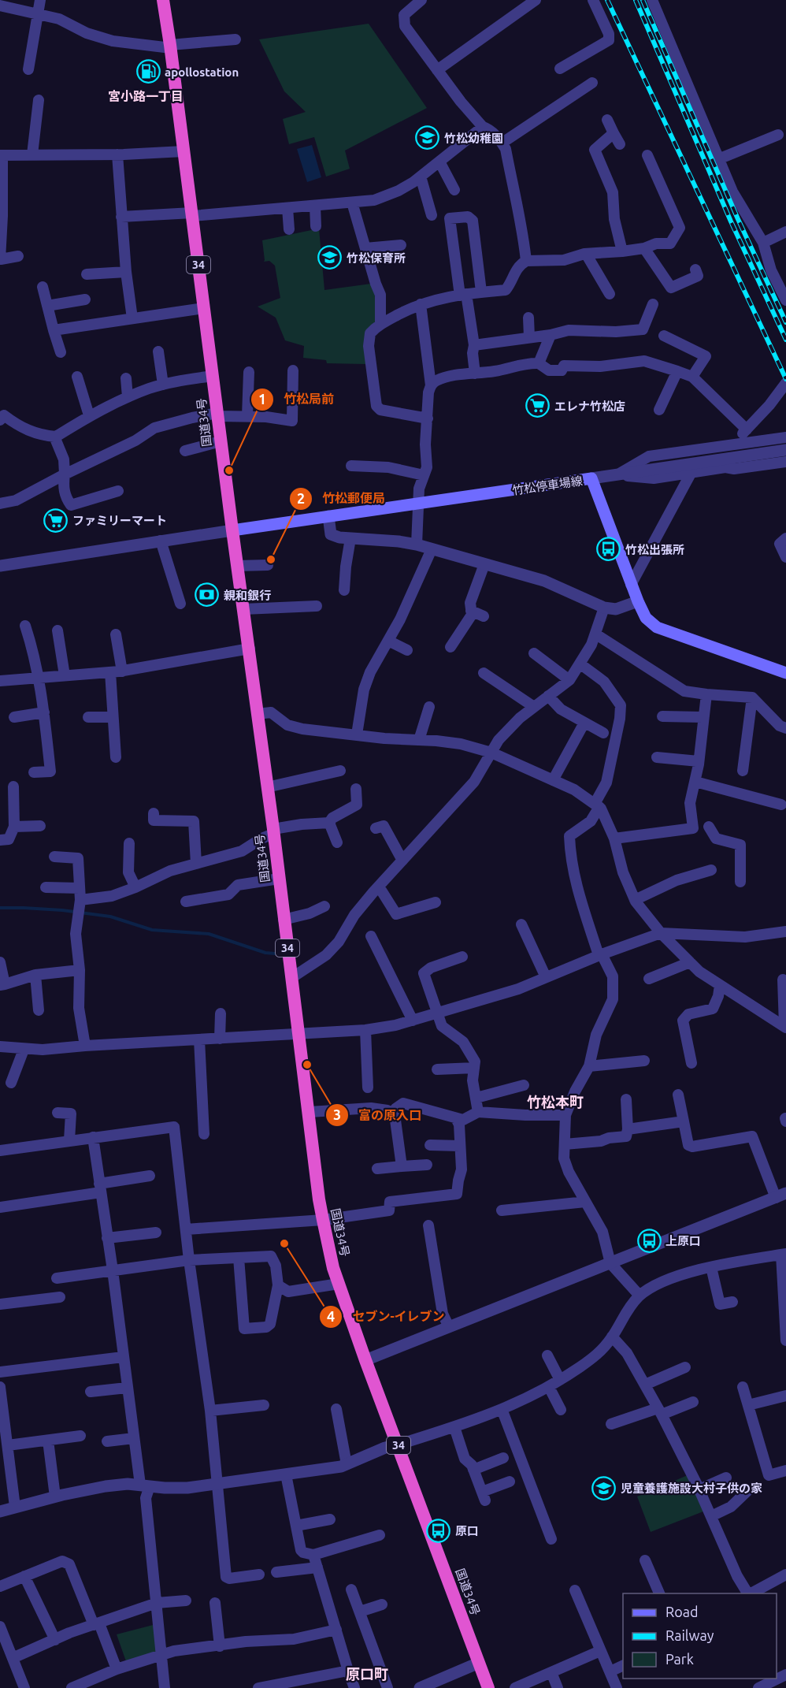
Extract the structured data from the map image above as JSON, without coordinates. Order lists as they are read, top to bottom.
{
  "streets": {
    "highway": ["34", "国道34号"],
    "main road": ["竹松停車場線"]
  },
  "crossings": [
    ["国道34号", "竹松停車場線"]
  ],
  "districts": ["宮小路一丁目", "竹松本町", "原口町"],
  "places": {
    "fuel station": ["apollostation"],
    "school or university": ["竹松幼稚園", "竹松保育所", "児童養護施設大村子供の家"],
    "supermarket": ["エレナ竹松店", "ファミリーマート"],
    "other": [
      "竹松局前",
      "竹松郵便局",
      "富の原入口",
      "セブン-イレブン"
    ],
    "bus stop": ["竹松出張所", "上原口", "原口"],
    "bank": ["親和銀行"]
  },
  "legend": ["Road", "Railway", "Park"]
}
